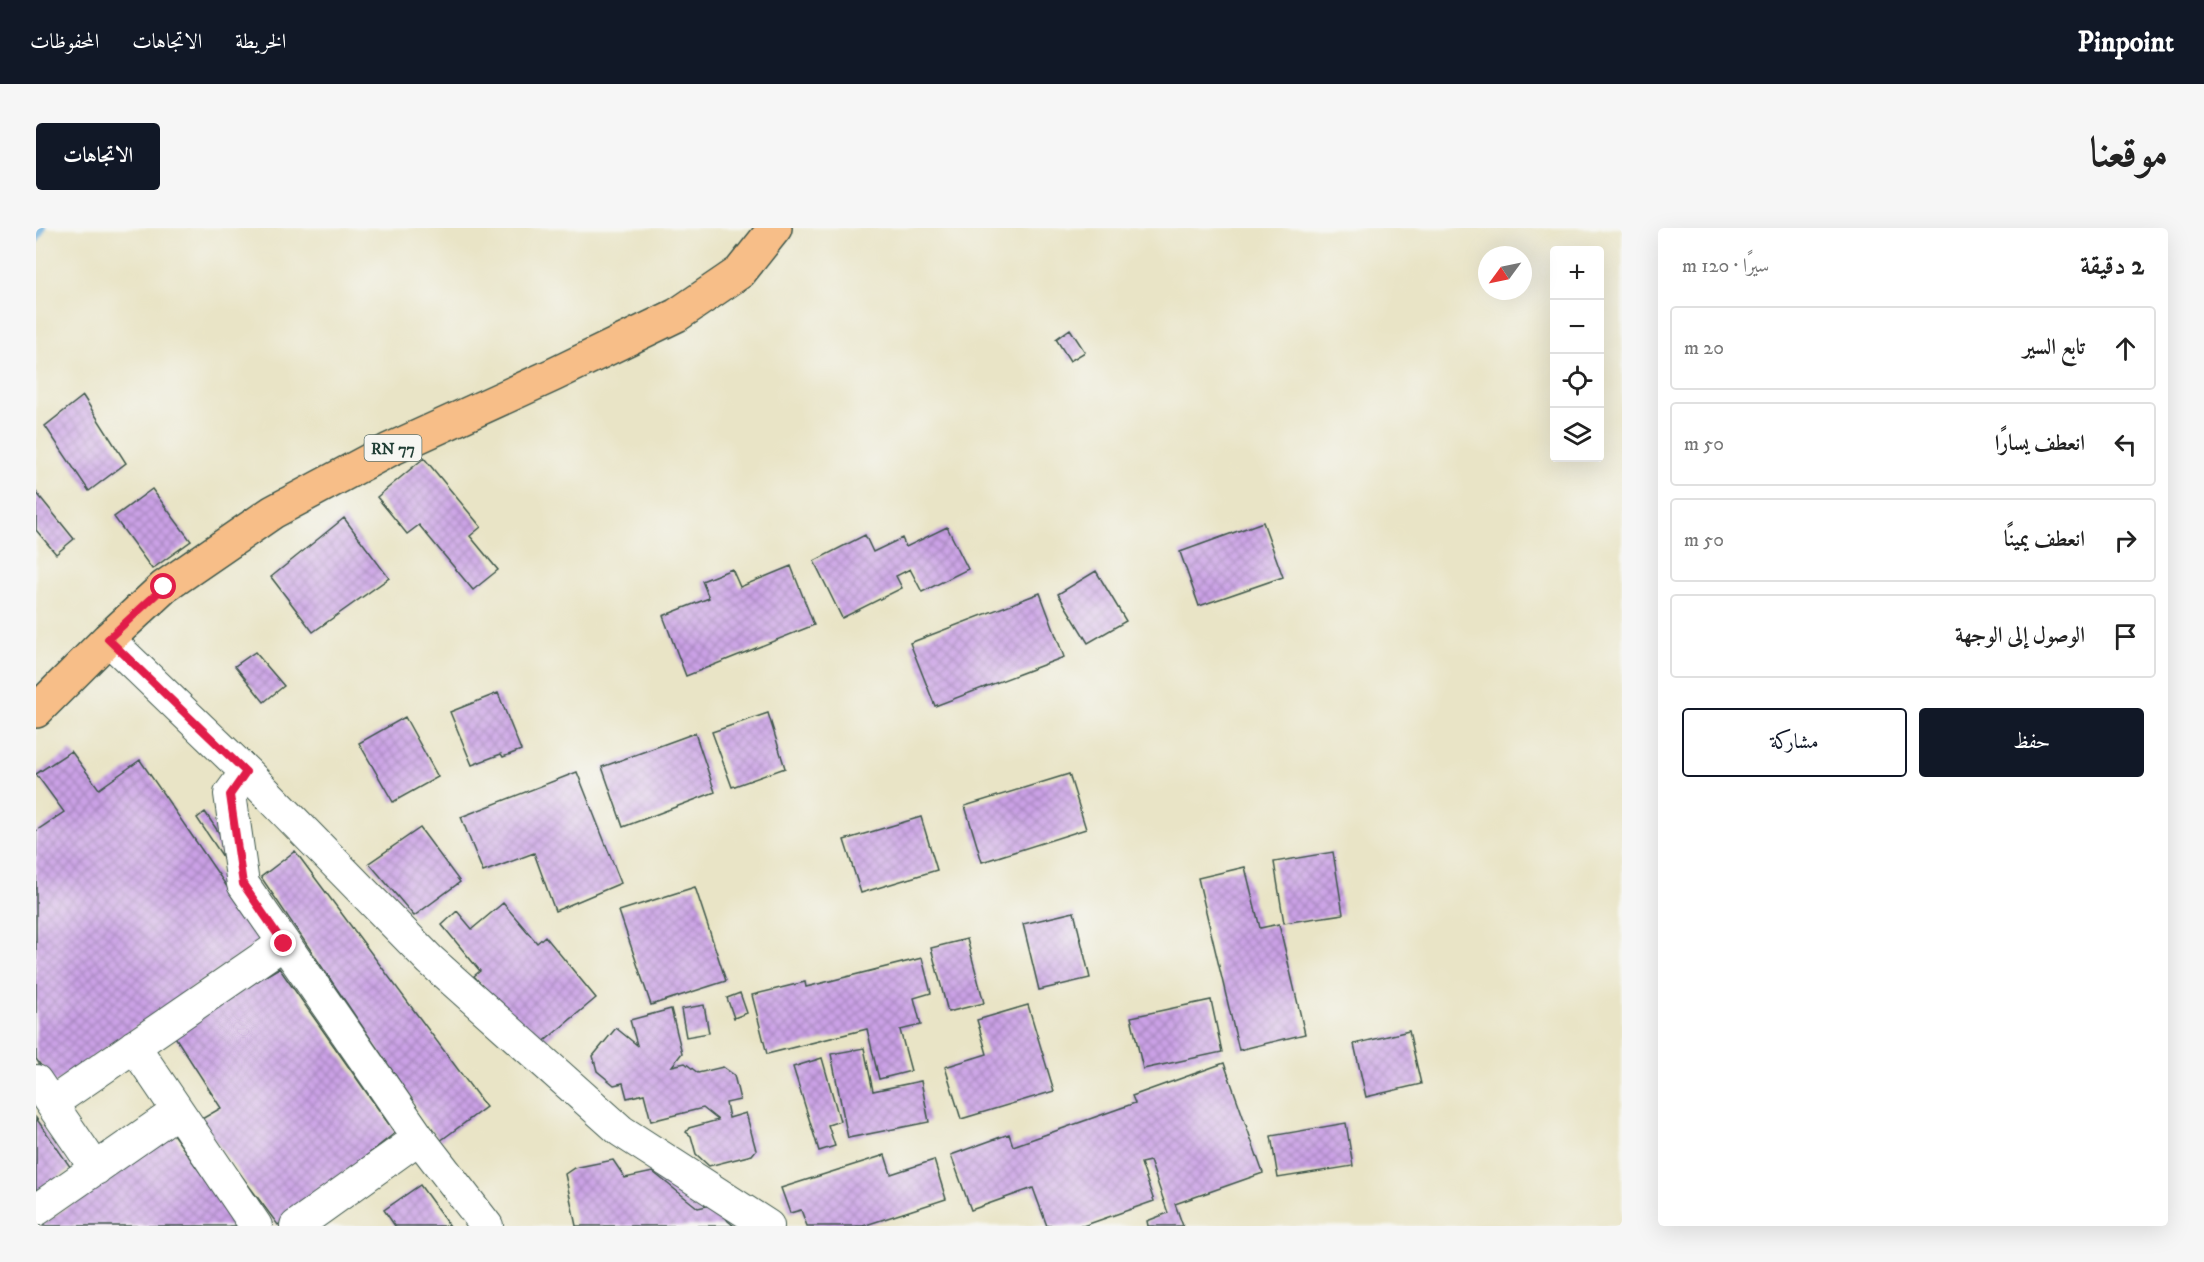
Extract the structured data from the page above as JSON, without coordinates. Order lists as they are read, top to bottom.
{
  "streets": {
    "main road": ["RN 77"]
  },
  "north": "bottom left",
  "page": {
    "header": "Pinpoint",
    "nav": ["الخريطة", "الاتجاهات", "المحفوظات"],
    "title": "موقعنا",
    "buttons": [
      "الاتجاهات",
      ["حفظ", "مشاركة"]
    ],
    "heading": ["2 دقيقة", "سيرًا · 120 m"],
    "map_buttons": ["+", "−"],
    "list": [
      ["تابع السير", "20 m"],
      ["انعطف يسارًا", "50 m"],
      ["انعطف يمينًا", "50 m"],
      "الوصول إلى الوجهة"
    ]
  }
}
